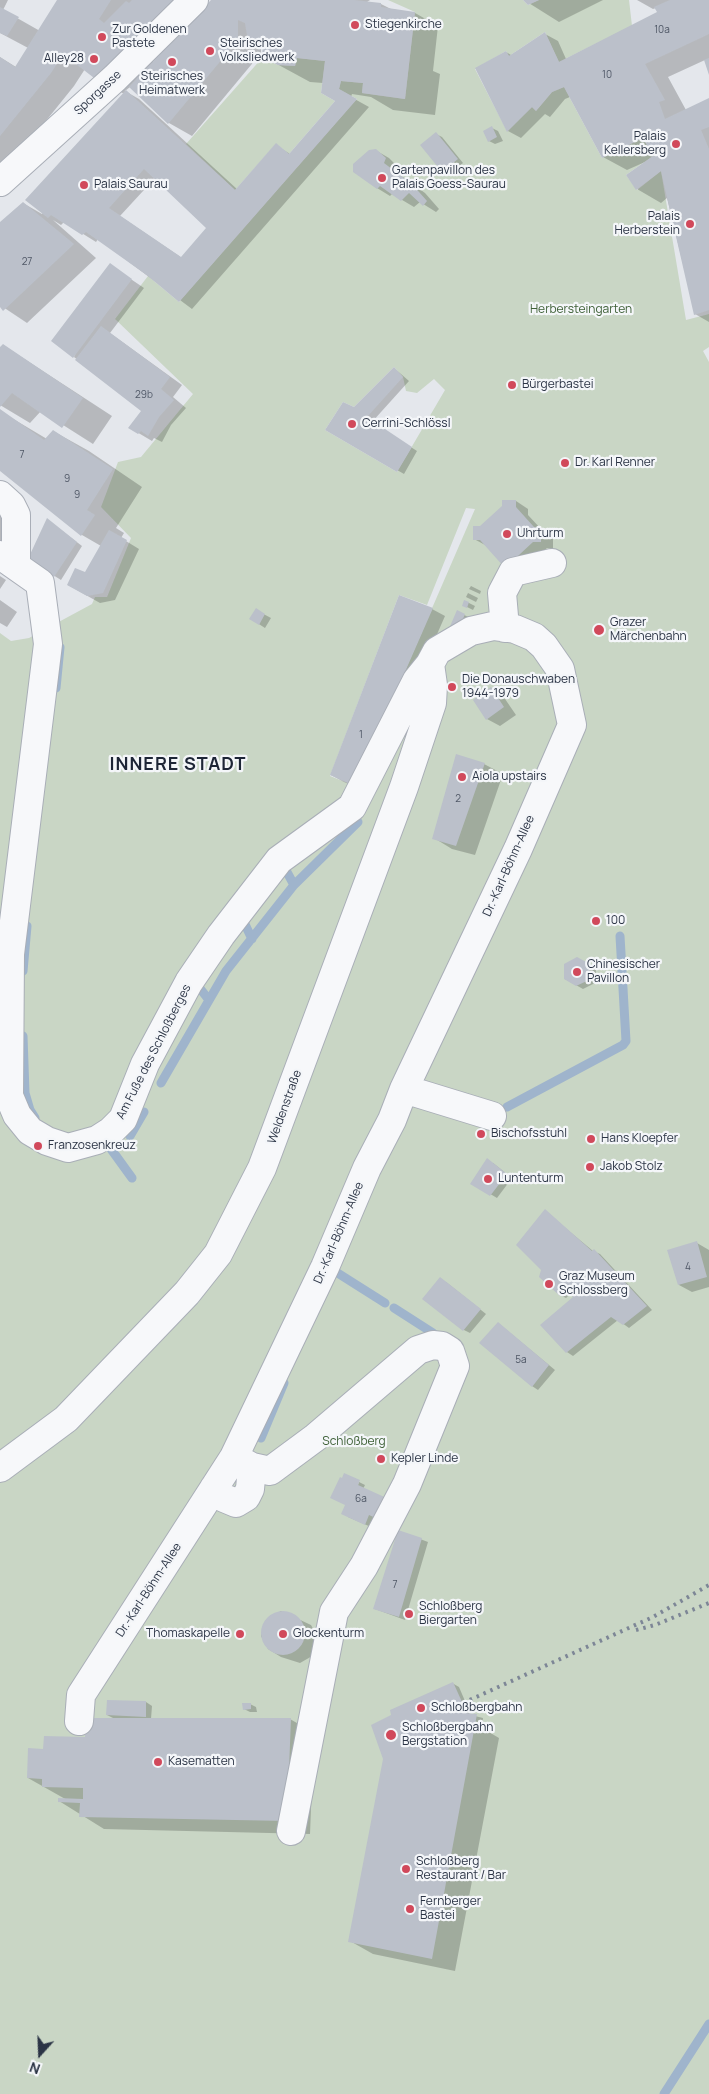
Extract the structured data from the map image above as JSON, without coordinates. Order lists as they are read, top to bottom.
{
  "streets": {
    "street": [
      "Sporgasse",
      "Dr.-Karl-Böhm-Allee",
      "Am Fuße des Schloßberges",
      "Weldenstraße"
    ]
  },
  "crossings": [
    ["Dr.-Karl-Böhm-Allee", "Am Fuße des Schloßberges"],
    ["Am Fuße des Schloßberges", "Weldenstraße"]
  ],
  "districts": ["INNERE STADT"],
  "parks": ["Herbersteingarten", "Schloßberg"],
  "places": [
    "Stiegenkirche",
    "Zur Goldenen Pastete",
    "Steirisches Volksliedwerk",
    "Alley28",
    "Steirisches Heimatwerk",
    "Palais Kellersberg",
    "Gartenpavillon des Palais Goess-Saurau",
    "Palais Saurau",
    "Palais Herberstein",
    "Bürgerbastei",
    "Cerrini-Schlössl",
    "Dr. Karl Renner",
    "Uhrturm",
    "Grazer Märchenbahn",
    "Die Donauschwaben 1944-1979",
    "Aiola upstairs",
    "100",
    "Chinesischer Pavillon",
    "Bischofsstuhl",
    "Hans Kloepfer",
    "Franzosenkreuz",
    "Jakob Stolz",
    "Luntenturm",
    "Graz Museum Schlossberg",
    "Kepler Linde",
    "Schloßberg Biergarten",
    "Thomaskapelle",
    "Glockenturm",
    "Schloßbergbahn",
    "Schloßbergbahn Bergstation",
    "Kasematten",
    "Schloßberg Restaurant / Bar",
    "Fernberger Bastei"
  ],
  "house_numbers": [
    "10a",
    "10",
    "27",
    "29b",
    "7",
    "9",
    "9",
    "1",
    "2",
    "4",
    "5a",
    "6a",
    "7"
  ],
  "north": "bottom"
}
